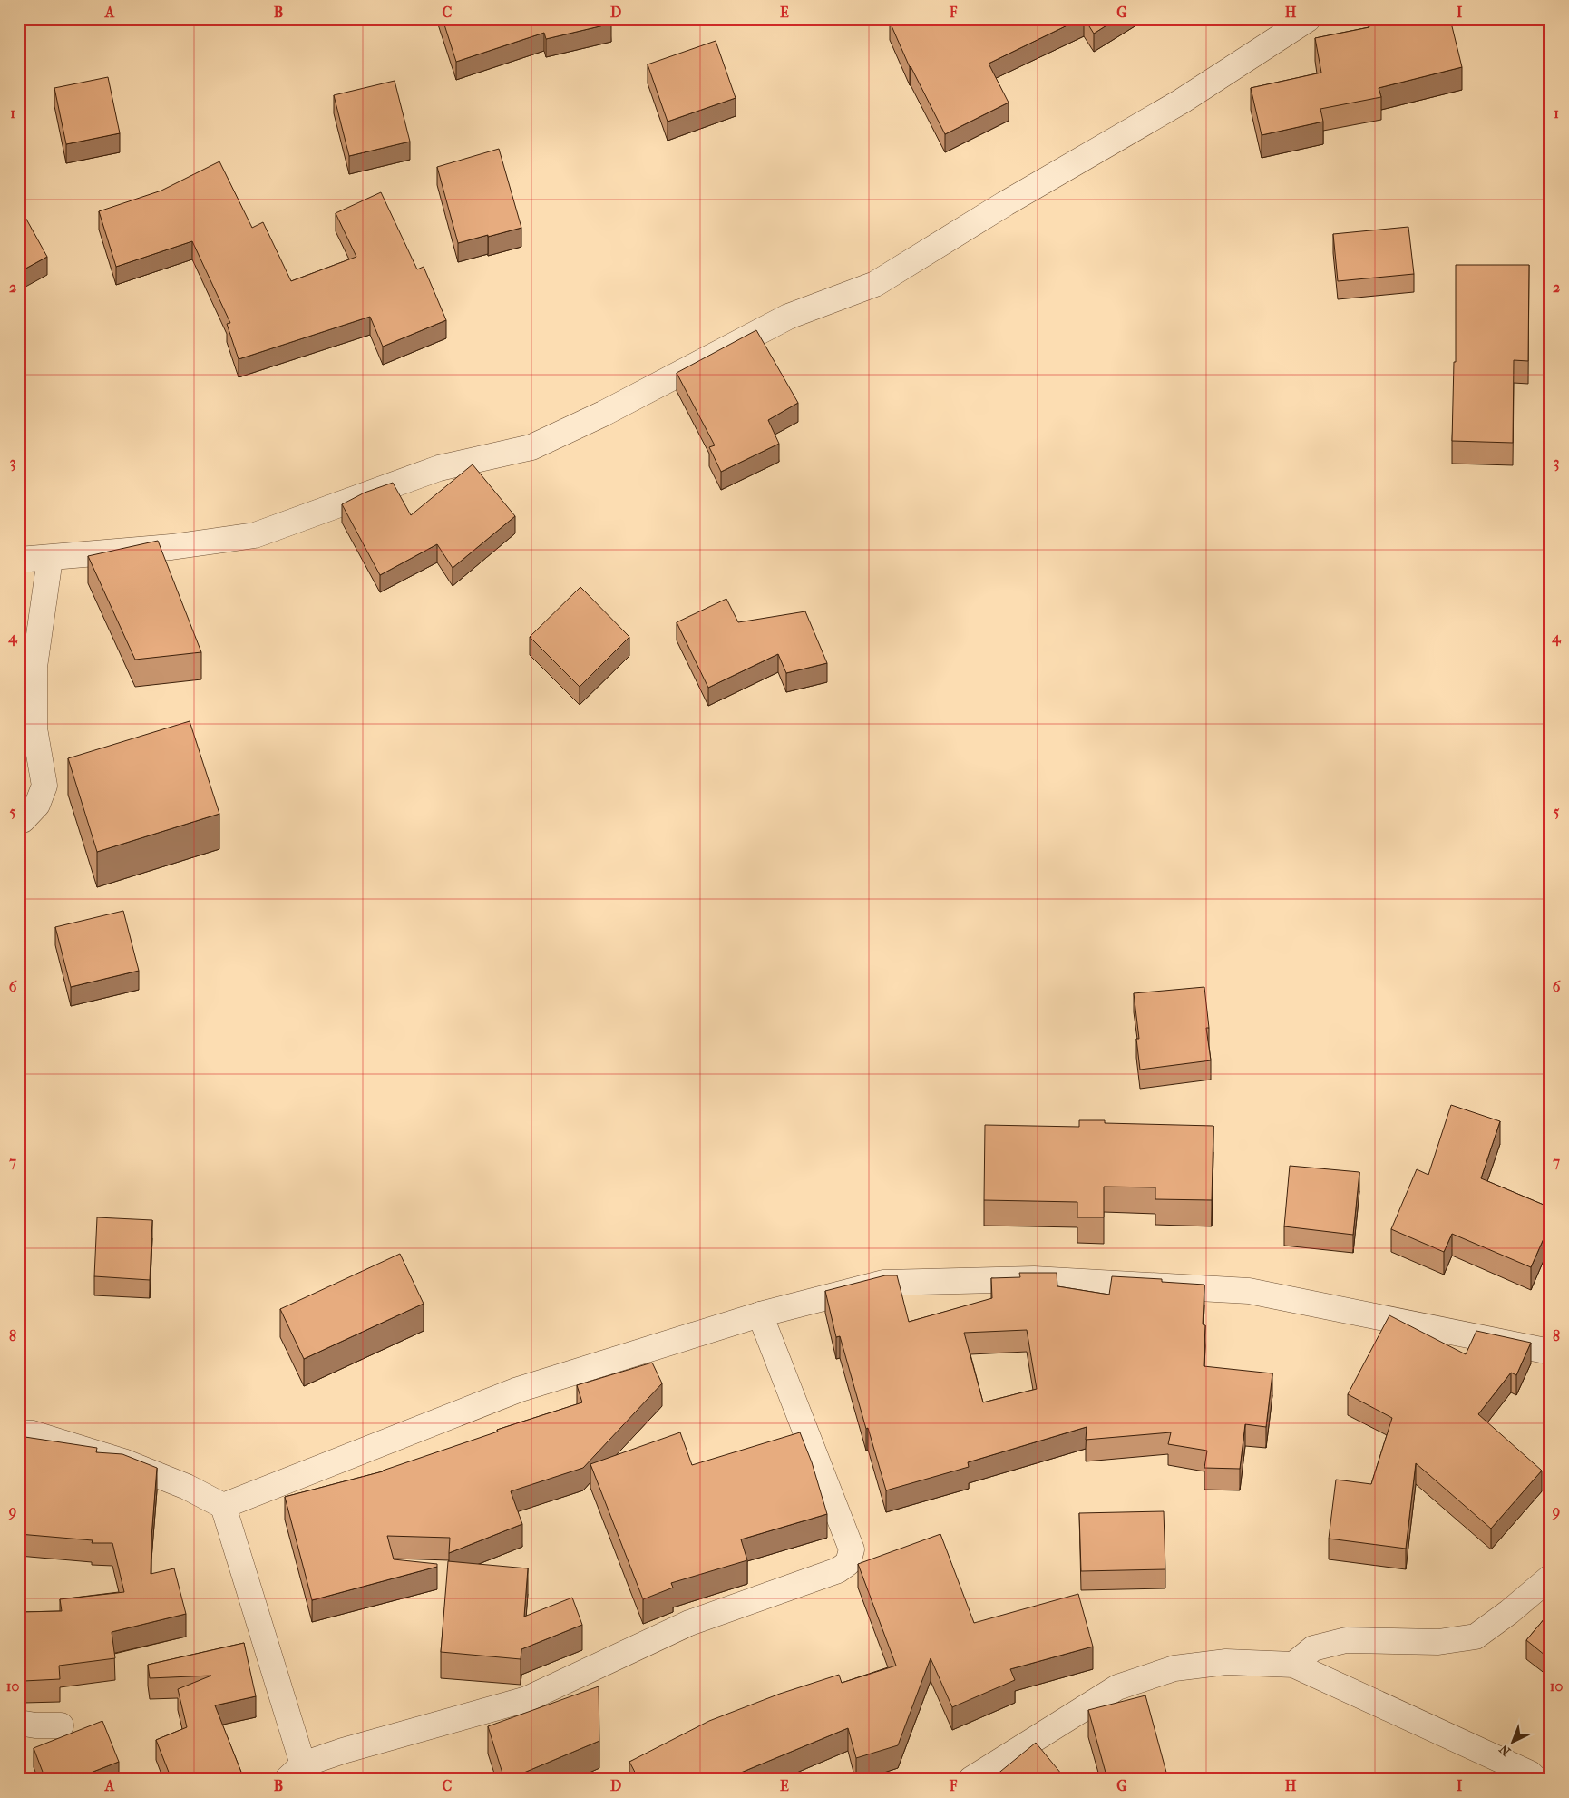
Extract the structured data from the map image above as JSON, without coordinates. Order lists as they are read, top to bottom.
{
  "north": "bottom left",
  "grid": {
    "columns": [
      "A",
      "B",
      "C",
      "D",
      "E",
      "F",
      "G",
      "H",
      "I"
    ],
    "rows": [
      "1",
      "2",
      "3",
      "4",
      "5",
      "6",
      "7",
      "8",
      "9",
      "10"
    ]
  }
}
